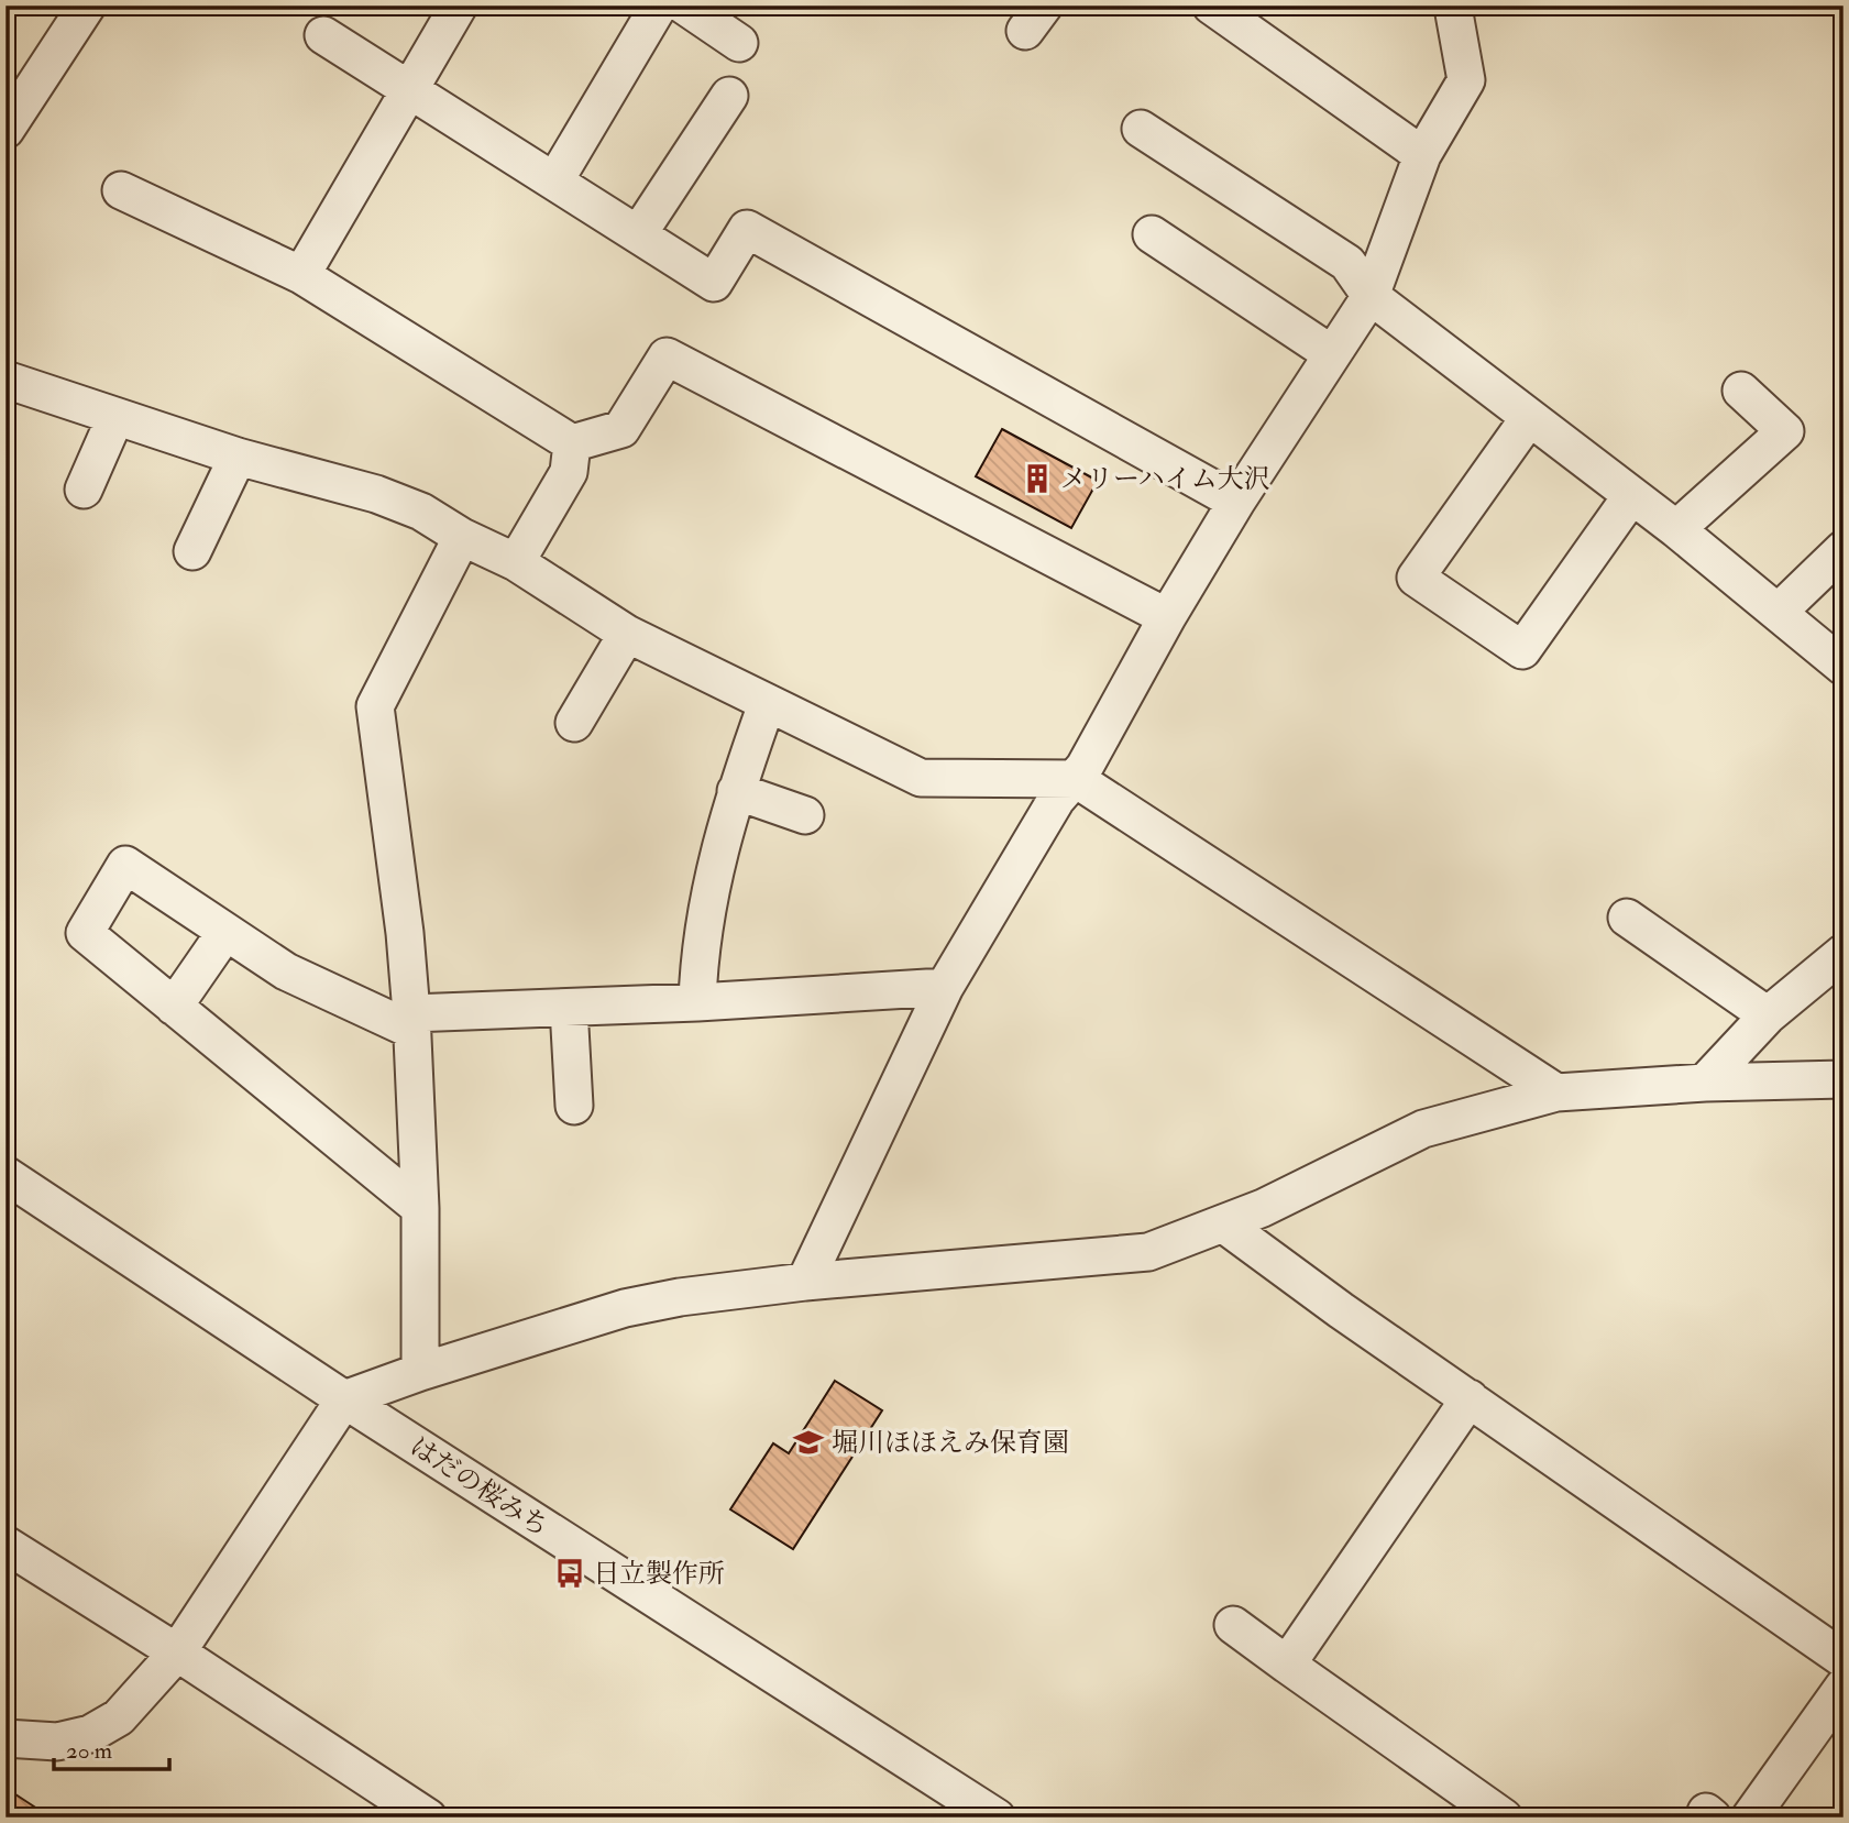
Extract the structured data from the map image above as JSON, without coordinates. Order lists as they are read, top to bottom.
{
  "streets": {
    "street": ["はだの桜みち"]
  },
  "places": {
    "building": ["メリーハイム大沢"],
    "school or university": ["堀川ほほえみ保育園"],
    "bus stop": ["日立製作所"]
  },
  "scale_bar": "20 m"
}
